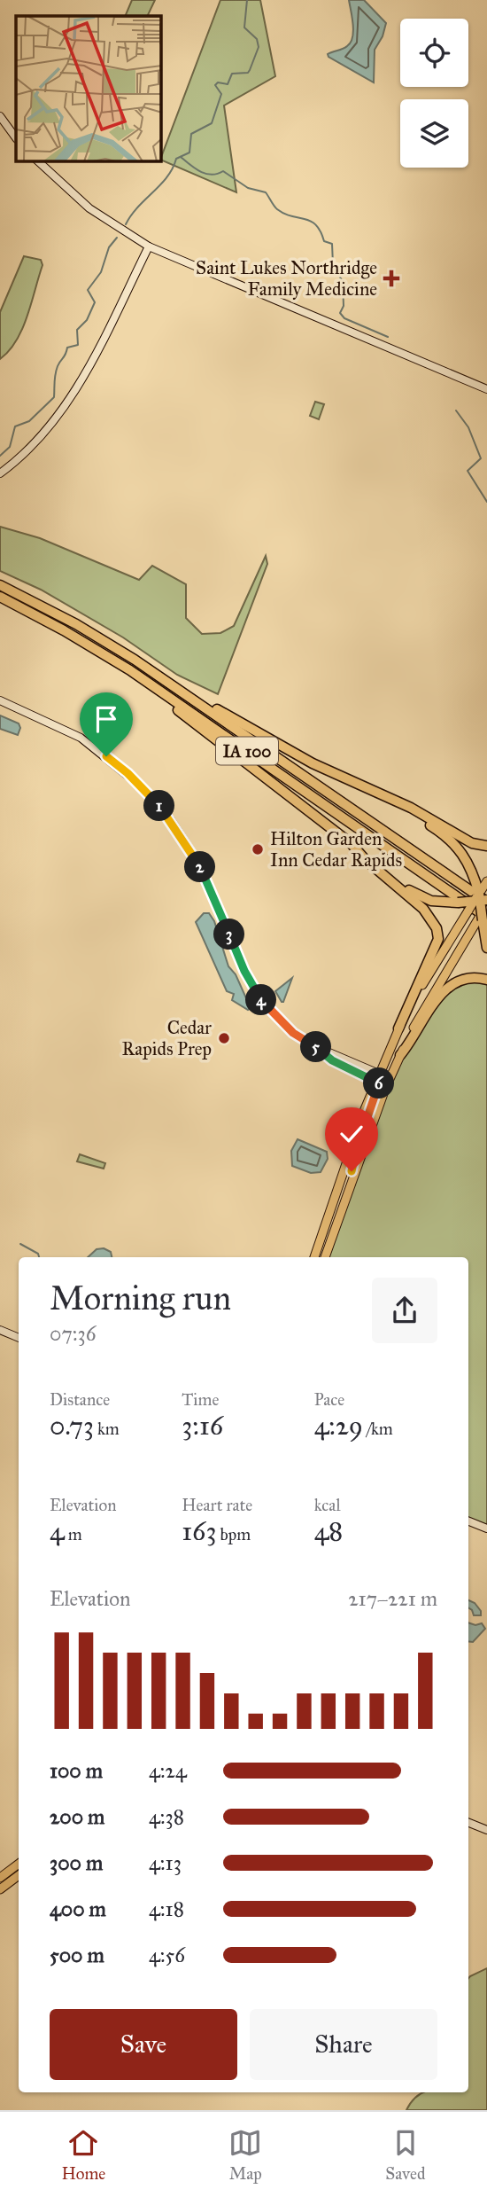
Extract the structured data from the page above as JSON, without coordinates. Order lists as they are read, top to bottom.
{
  "streets": {
    "highway": ["IA 100"]
  },
  "places": {
    "health": ["Saint Lukes Northridge Family Medicine"],
    "other": ["Hilton Garden Inn Cedar Rapids", "Cedar Rapids Prep"]
  },
  "page": {
    "pins": [
      "1",
      "2",
      "3",
      "4",
      "5",
      "6"
    ],
    "heading": ["Morning run", "07:36"],
    "stats": [
      ["Distance", "0.73 km"],
      ["Time", "3:16"],
      ["Pace", "4:29 /km"],
      ["Elevation", "4 m"],
      ["Heart rate", "163 bpm"],
      ["kcal", "48"]
    ],
    "chart": ["Elevation", "217–221 m"],
    "list": [
      {
        "name": "100 m",
        "note": "4:24"
      },
      {
        "name": "200 m",
        "note": "4:38"
      },
      {
        "name": "300 m",
        "note": "4:13"
      },
      {
        "name": "400 m",
        "note": "4:18"
      },
      {
        "name": "500 m",
        "note": "4:56"
      }
    ],
    "buttons": ["Save", "Share"],
    "tabs": ["Home", "Map", "Saved"]
  }
}
